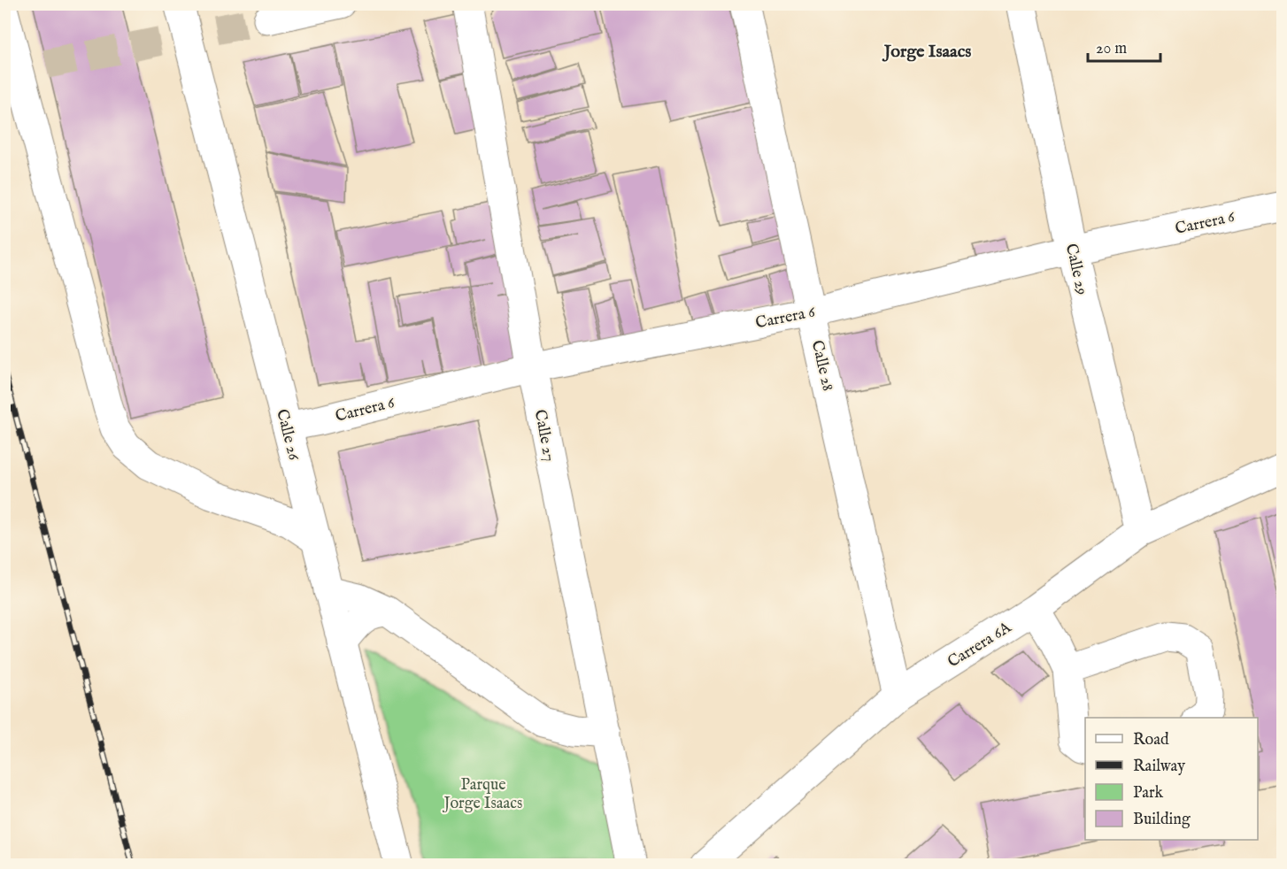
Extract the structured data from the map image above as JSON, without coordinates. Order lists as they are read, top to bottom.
{
  "streets": {
    "street": [
      "Carrera 6",
      "Calle 29",
      "Calle 28",
      "Calle 26",
      "Calle 27",
      "Carrera 6A"
    ]
  },
  "crossings": [
    ["Carrera 6", "Calle 29"],
    ["Carrera 6", "Calle 28"],
    ["Carrera 6", "Calle 26"],
    ["Carrera 6", "Calle 27"],
    ["Calle 29", "Carrera 6A"],
    ["Calle 28", "Carrera 6A"]
  ],
  "districts": ["Jorge Isaacs"],
  "parks": ["Parque Jorge Isaacs"],
  "legend": [
    "Road",
    "Railway",
    "Park",
    "Building"
  ],
  "scale_bar": "20 m"
}
